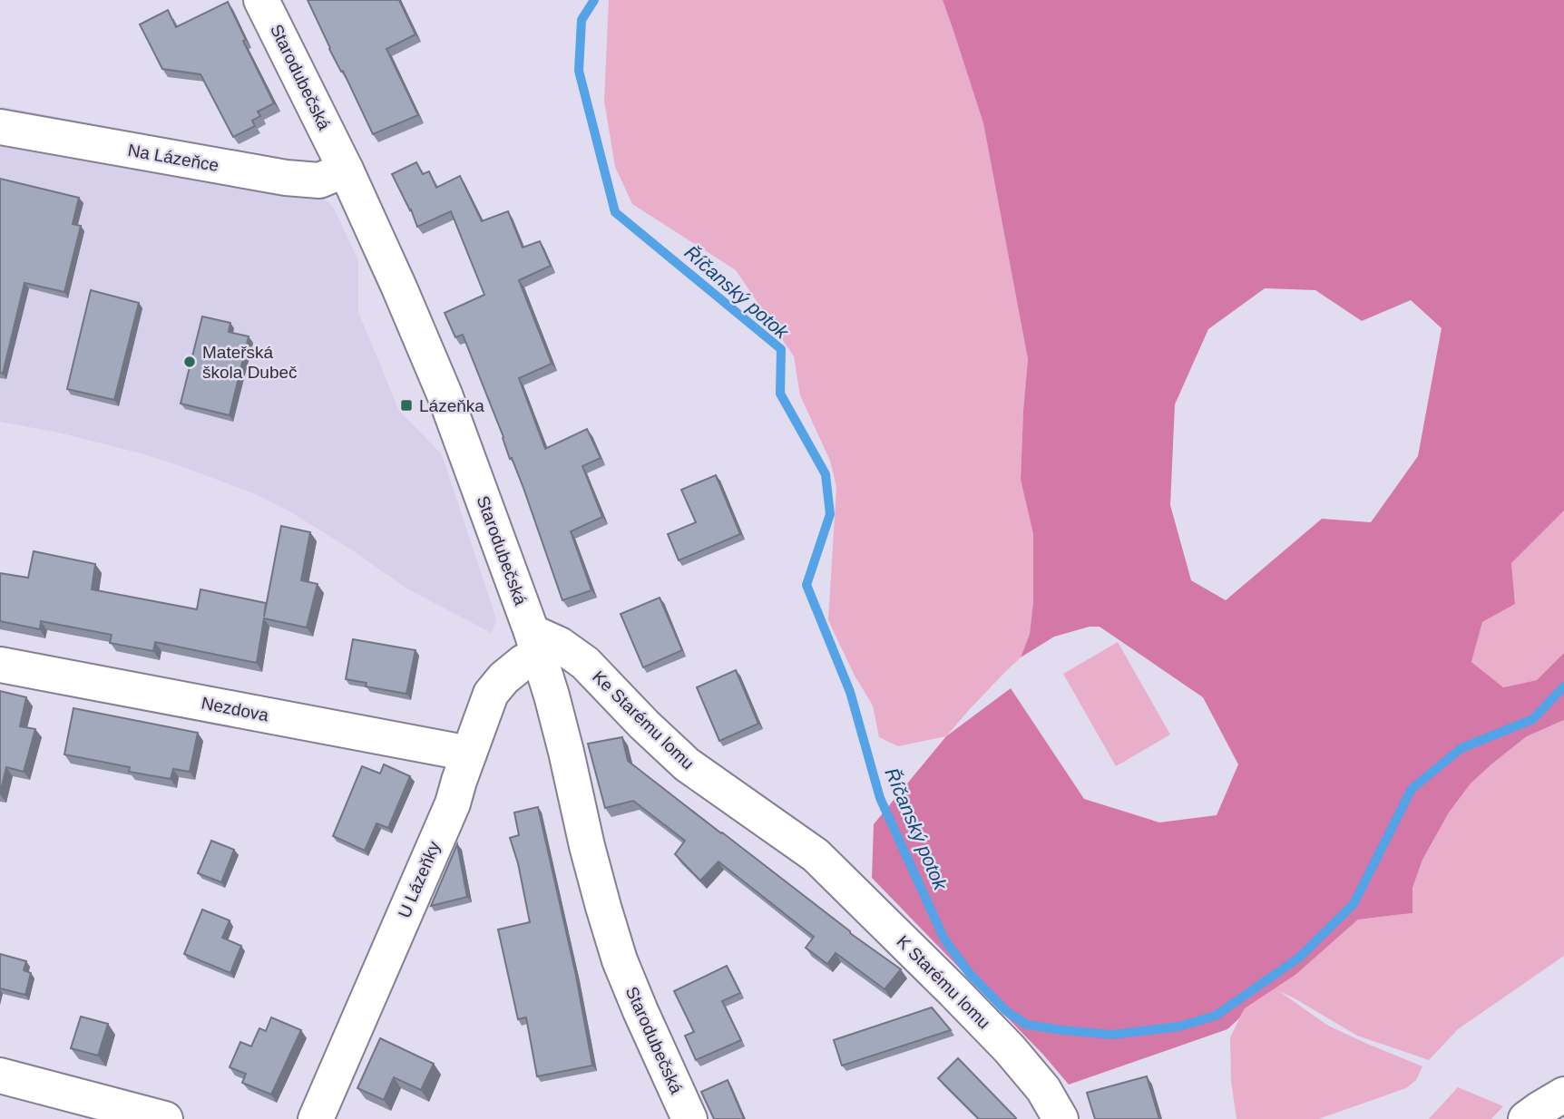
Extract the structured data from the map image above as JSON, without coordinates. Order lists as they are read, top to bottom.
{
  "streets": {
    "street": [
      "Starodubečská",
      "Na Lázeňce",
      "Nezdova",
      "Ke Starému lomu",
      "U Lázeňky",
      "K Starému lomu"
    ]
  },
  "crossings": [
    ["Starodubečská", "Na Lázeňce"],
    ["Starodubečská", "Ke Starému lomu"],
    ["Starodubečská", "U Lázeňky"],
    ["Nezdova", "U Lázeňky"],
    ["Ke Starému lomu", "U Lázeňky"],
    ["Ke Starému lomu", "K Starému lomu"]
  ],
  "water": ["Říčanský potok"],
  "places": {
    "other": ["Mateřská škola Dubeč"],
    "transit": ["Lázeňka"]
  }
}
